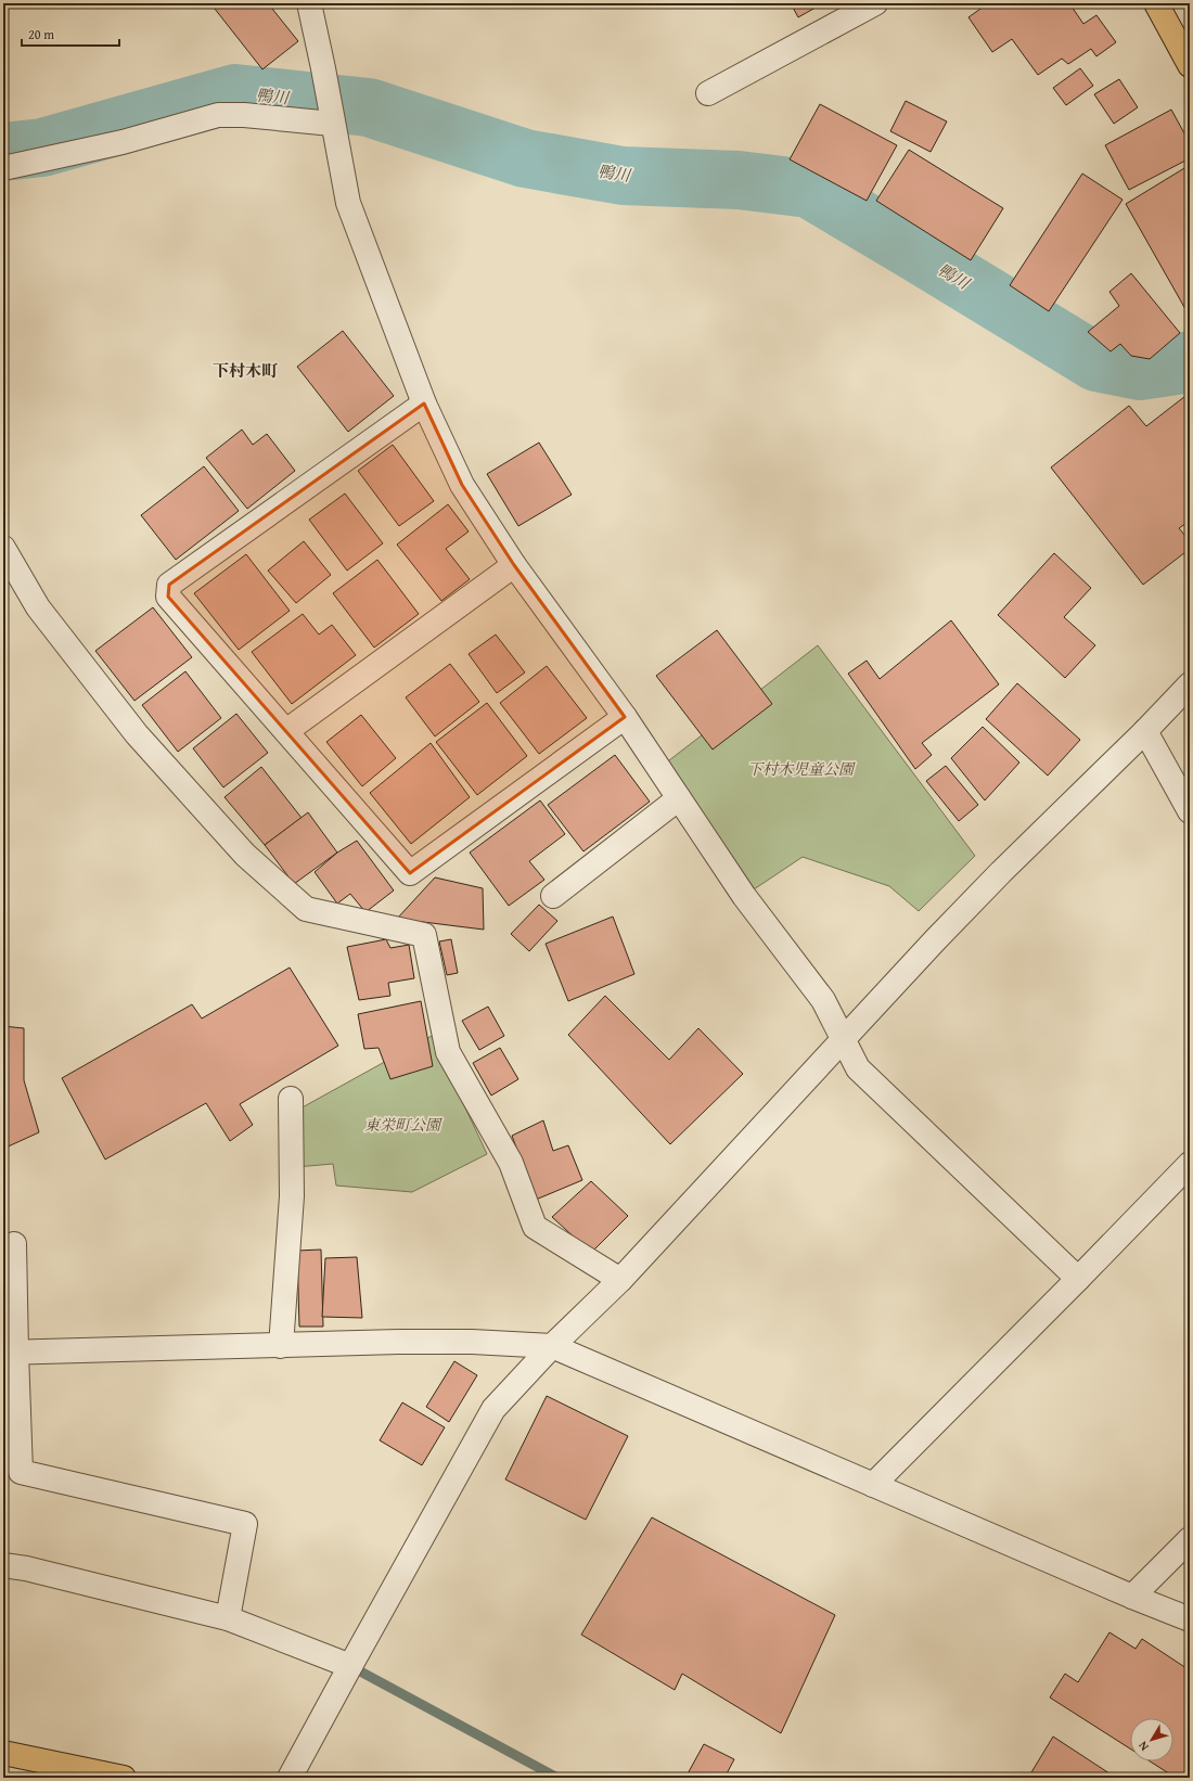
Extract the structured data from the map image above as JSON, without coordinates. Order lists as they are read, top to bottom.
{
  "districts": ["下村木町"],
  "water": ["鴨川"],
  "parks": ["下村木児童公園", "東栄町公園"],
  "scale_bar": "20 m",
  "north": "bottom left"
}
